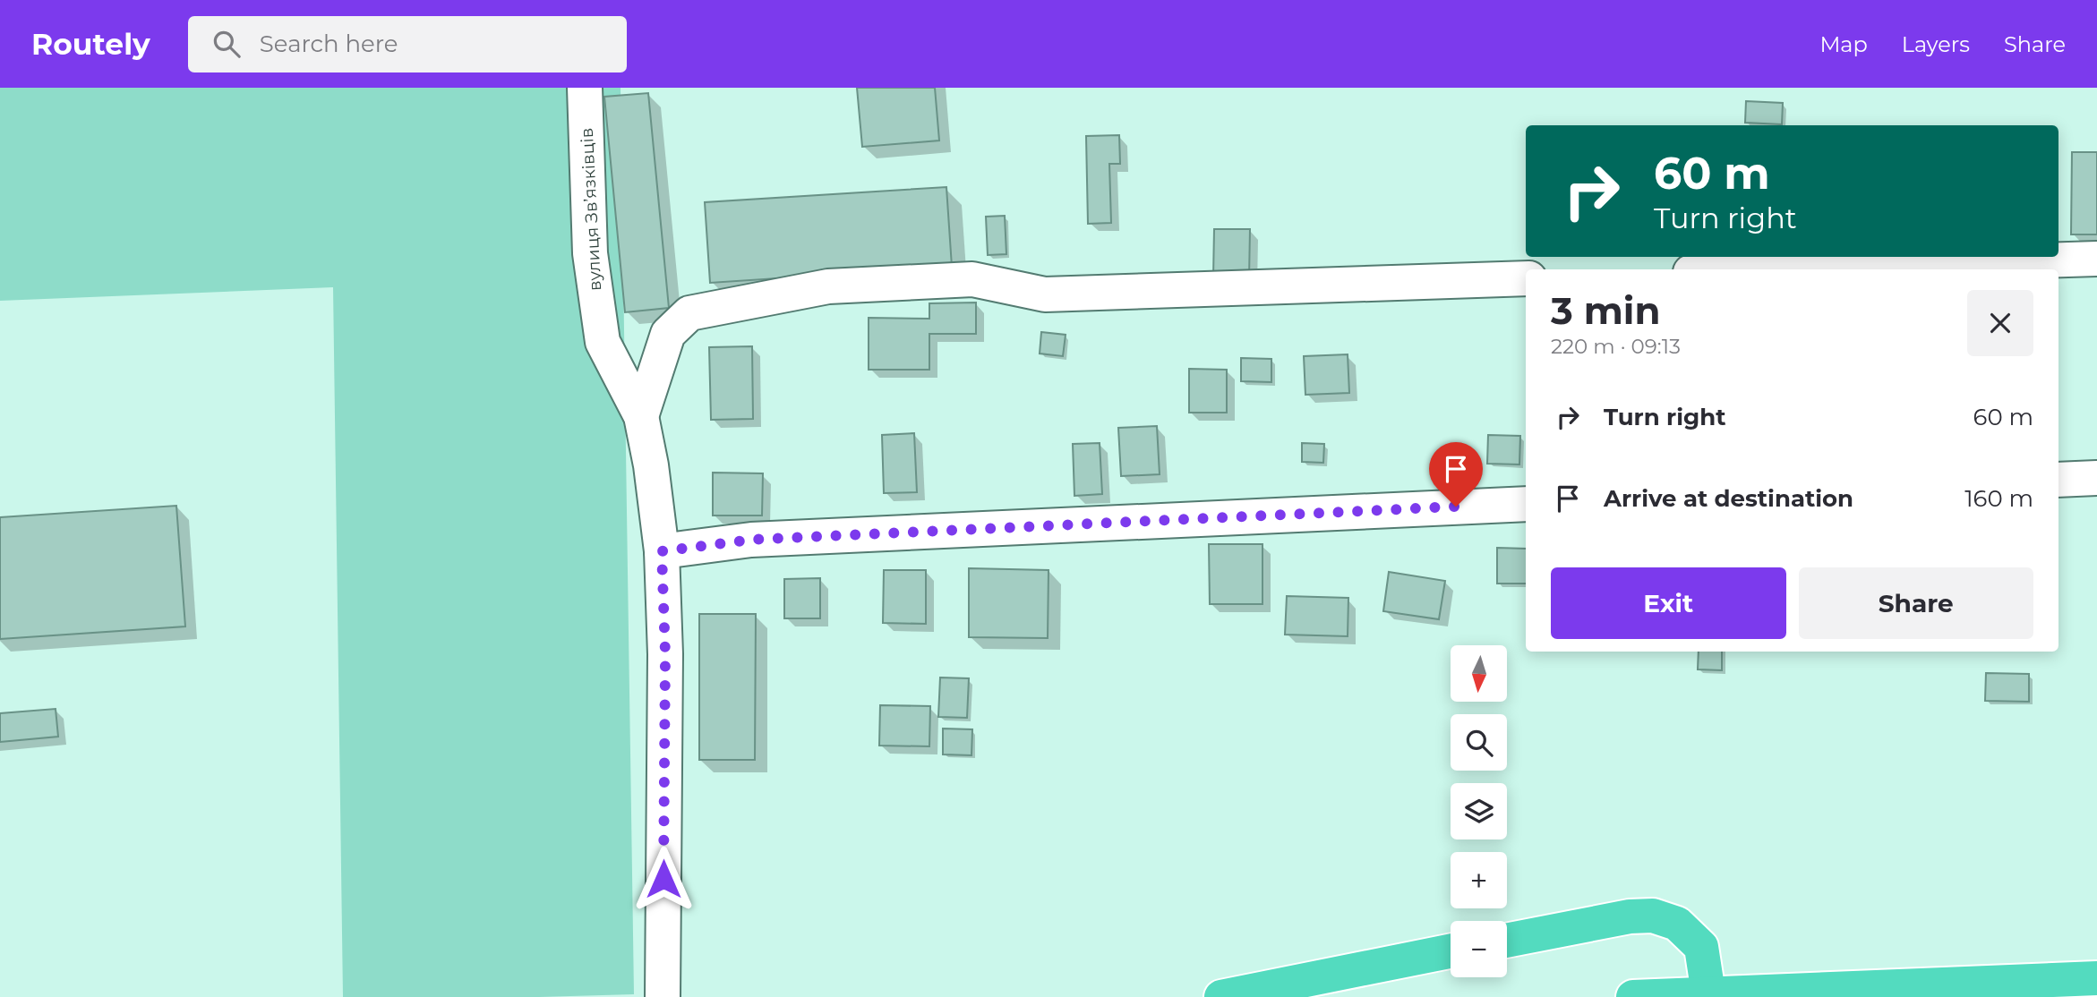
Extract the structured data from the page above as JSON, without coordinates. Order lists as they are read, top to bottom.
{
  "streets": {
    "street": ["вулиця Звʼязківців"]
  },
  "north": "bottom",
  "page": {
    "header": "Routely",
    "search": "Search here",
    "nav": ["Map", "Layers", "Share"],
    "turn": ["60 m", "Turn right"],
    "heading": ["3 min", "220 m · 09:13"],
    "list": [
      {
        "name": "Turn right",
        "value": "60 m"
      },
      {
        "name": "Arrive at destination",
        "value": "160 m"
      }
    ],
    "buttons": ["Exit", "Share"],
    "map_buttons": ["+", "−"]
  }
}
